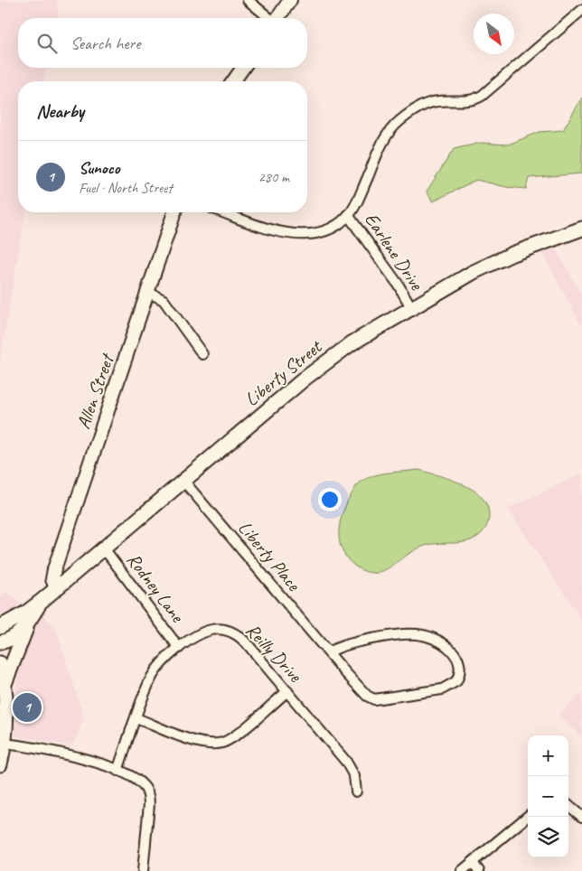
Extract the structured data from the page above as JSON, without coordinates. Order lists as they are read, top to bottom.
{
  "streets": {
    "main road": ["Liberty Street"],
    "street": [
      "Earlene Drive",
      "Allen Street",
      "Liberty Place",
      "Rodney Lane",
      "Reilly Drive"
    ]
  },
  "crossings": [
    ["Earlene Drive", "Liberty Street"],
    ["Liberty Street", "Allen Street"],
    ["Liberty Street", "Liberty Place"],
    ["Liberty Street", "Rodney Lane"],
    ["Rodney Lane", "Reilly Drive"]
  ],
  "north": "bottom right",
  "page": {
    "search": "Search here",
    "heading": "Nearby",
    "list": [
      {
        "mark": "1",
        "name": "Sunoco",
        "note": "Fuel · North Street",
        "value": "280 m"
      }
    ],
    "pins": "1",
    "map_buttons": ["+", "−"]
  }
}
